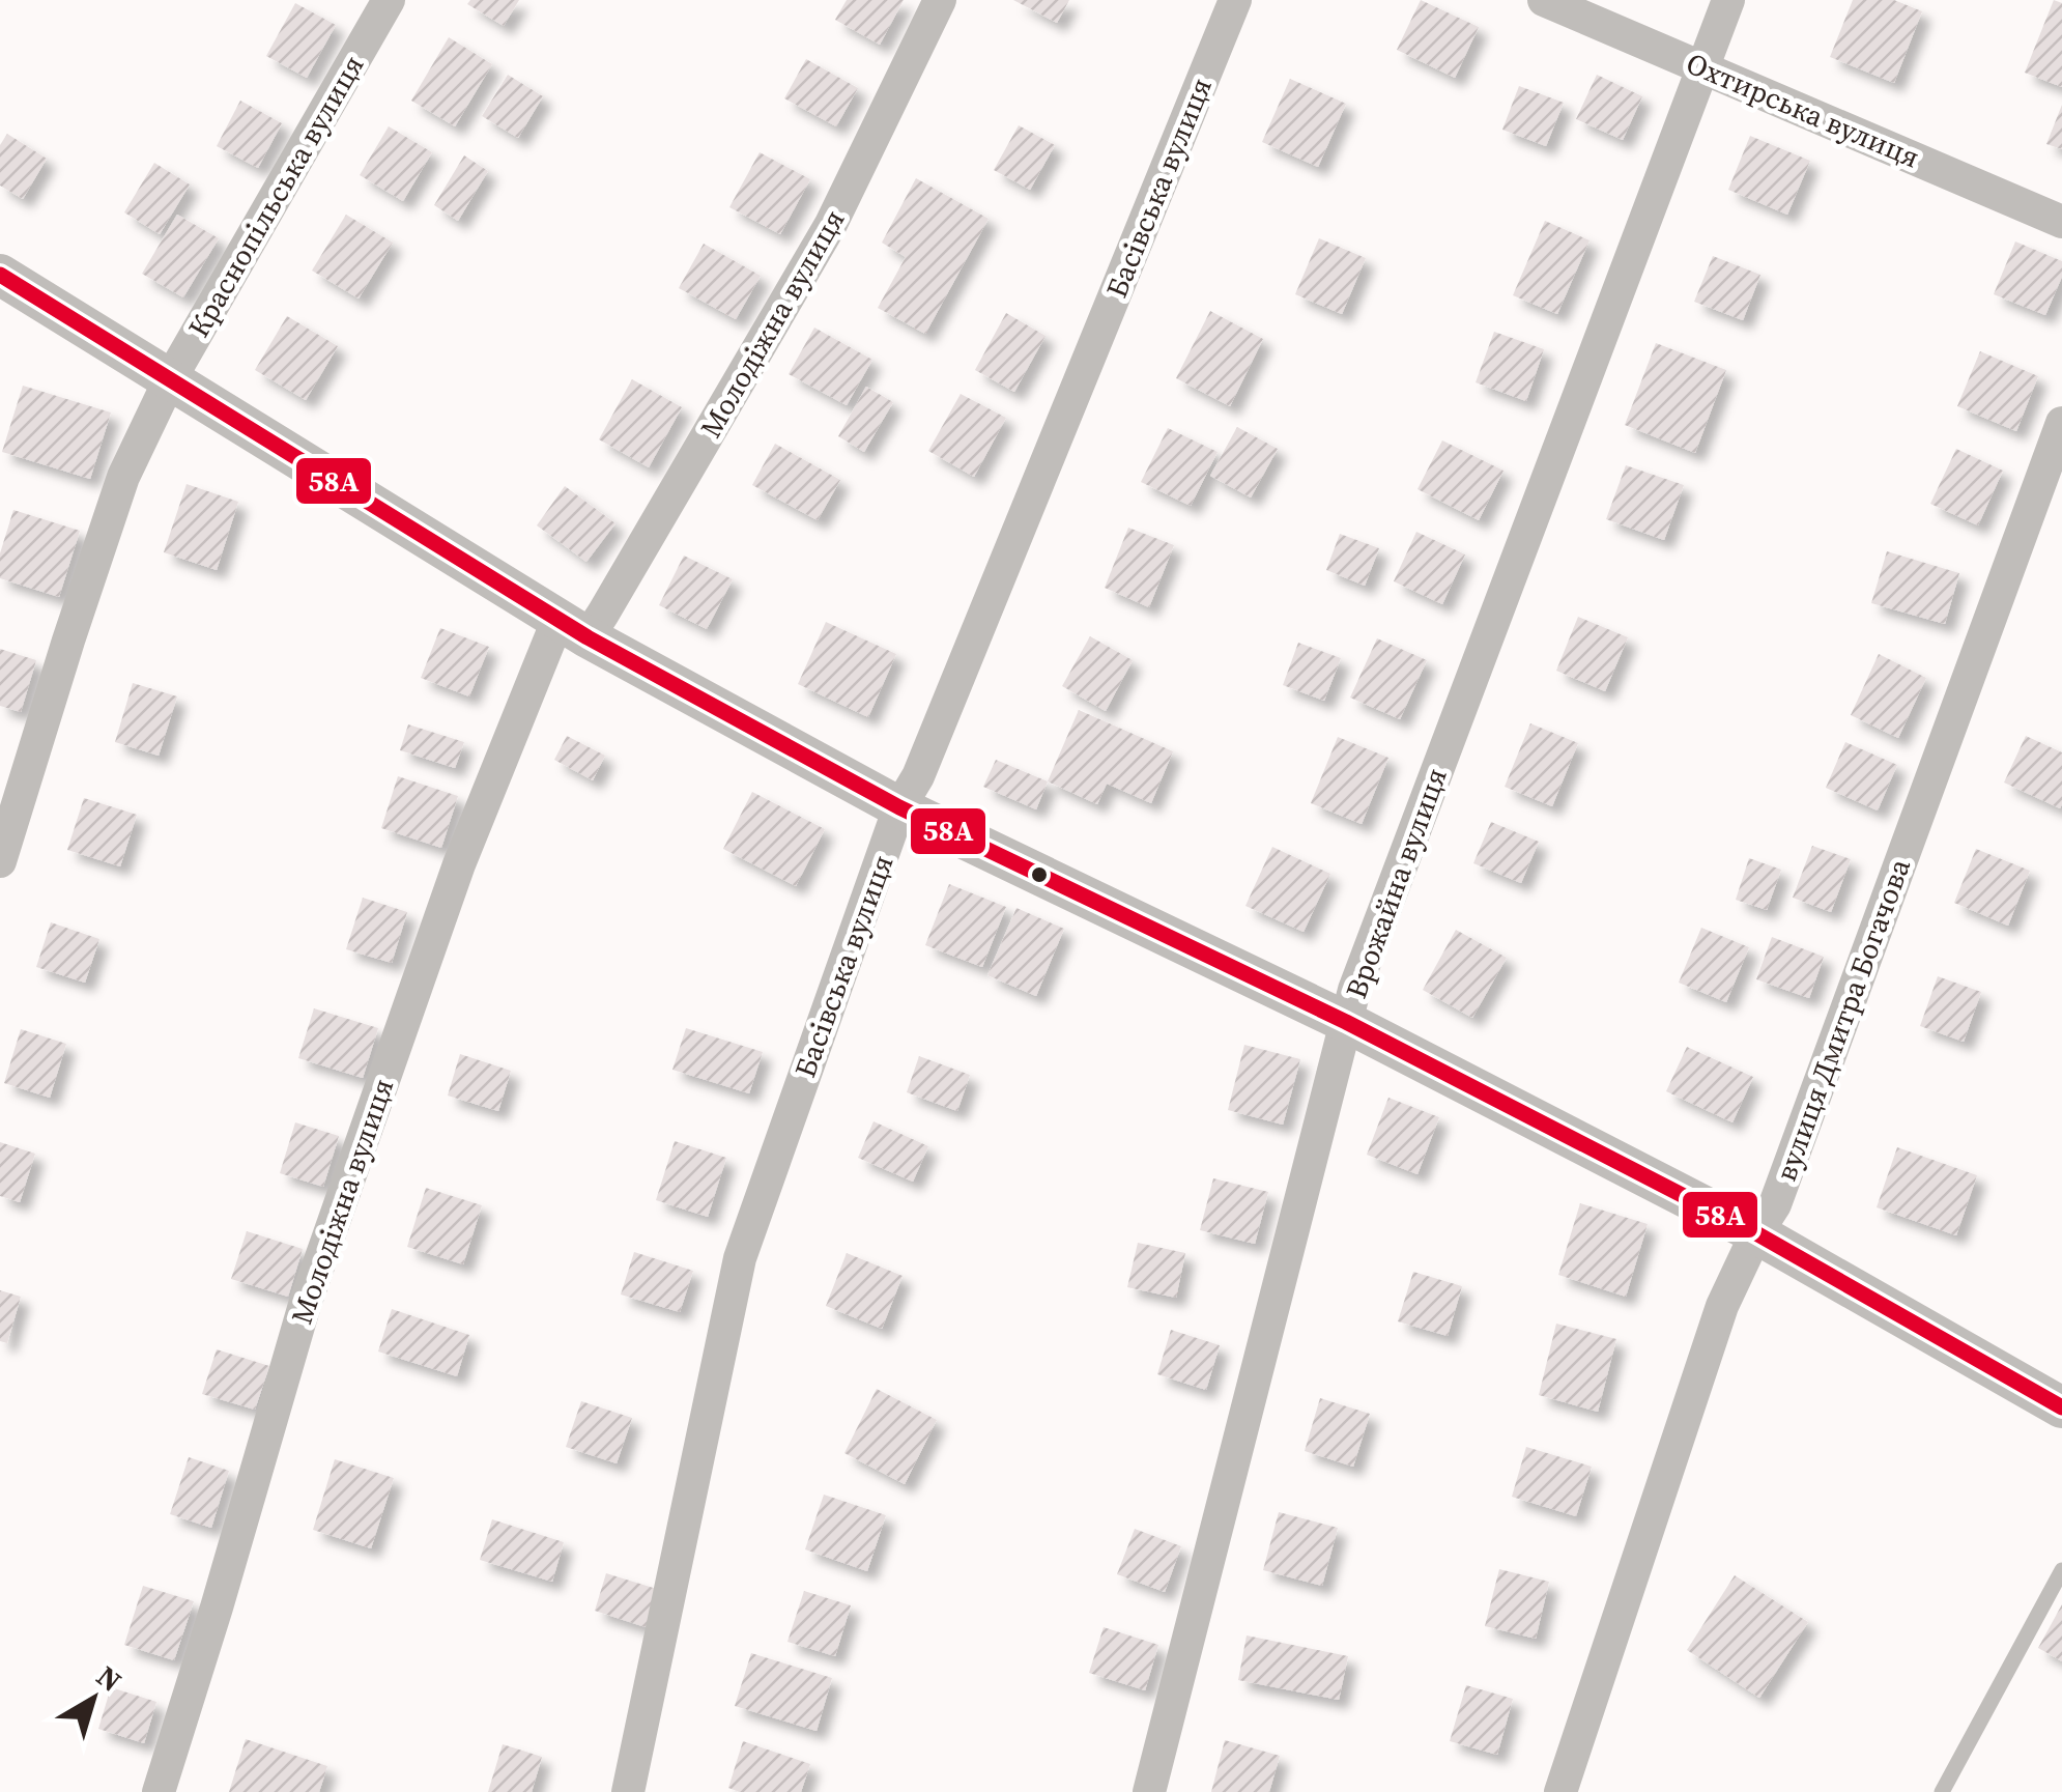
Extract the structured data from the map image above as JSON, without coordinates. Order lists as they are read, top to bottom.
{
  "streets": {
    "street": [
      "Охтирська вулиця",
      "Басівська вулиця",
      "Краснопільська вулиця",
      "Молодіжна вулиця",
      "Врожайна вулиця",
      "вулиця Дмитра Богачова"
    ]
  },
  "crossings": [
    ["Охтирська вулиця", "Врожайна вулиця"]
  ],
  "lines": ["transit line 58А"],
  "north": "top right"
}
